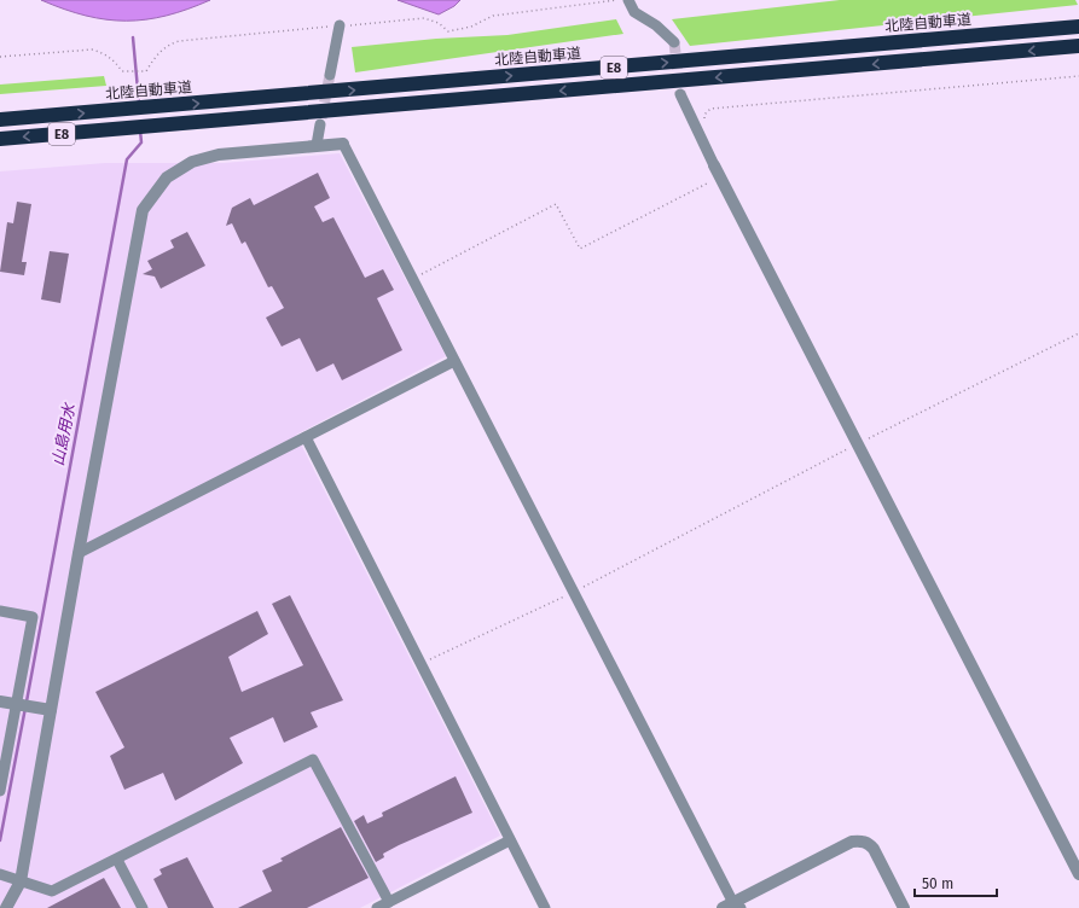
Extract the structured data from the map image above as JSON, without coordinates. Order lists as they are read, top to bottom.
{
  "streets": {
    "highway": ["北陸自動車道", "E8"]
  },
  "water": ["山島用水"],
  "scale_bar": "50 m"
}
